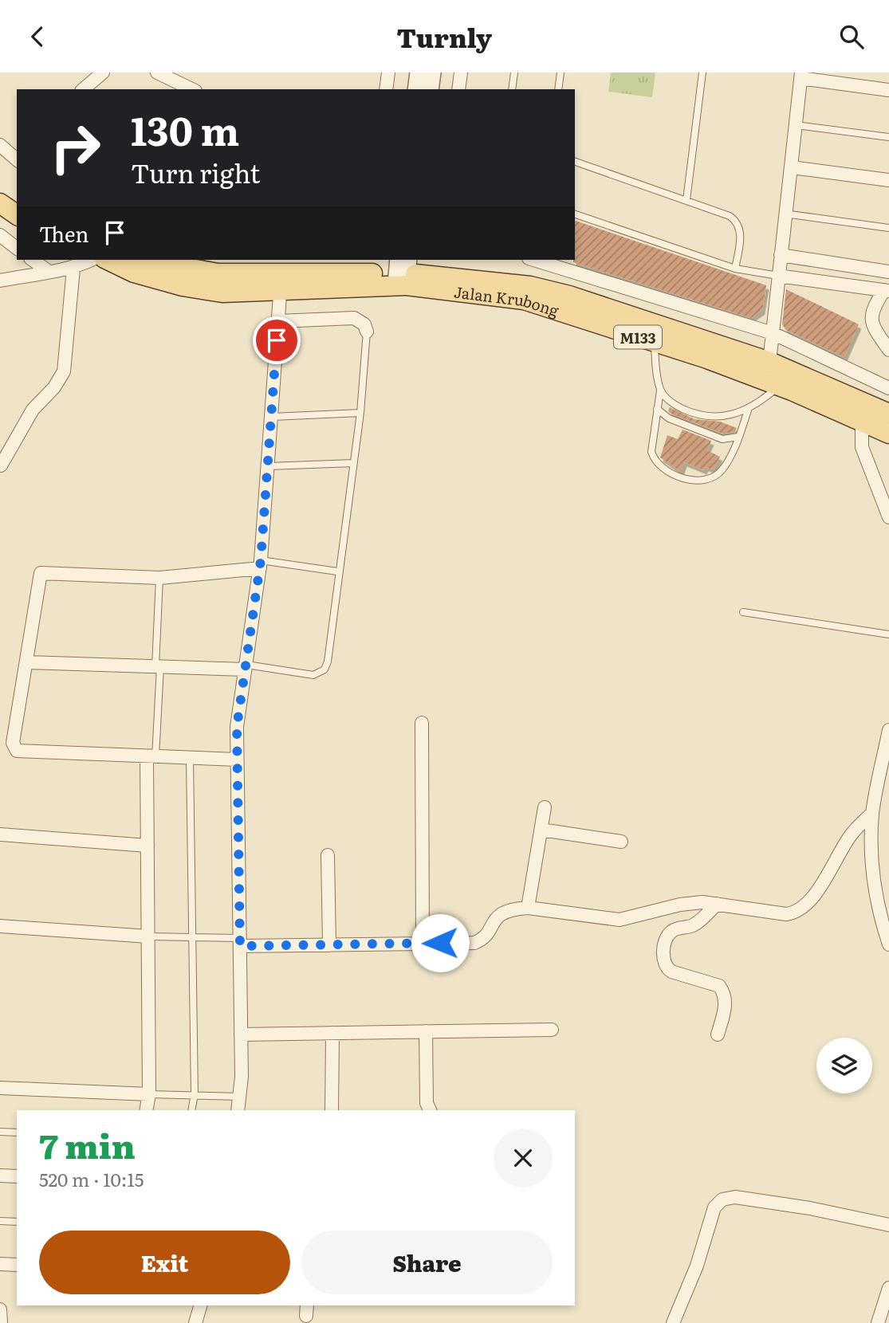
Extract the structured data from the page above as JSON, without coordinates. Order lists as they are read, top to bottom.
{
  "streets": {
    "main road": ["Jalan Krubong", "M133"]
  },
  "page": {
    "header": "Turnly",
    "turn": ["130 m", "Turn right"],
    "then": "Then",
    "heading": ["7 min", "520 m · 10:15"],
    "buttons": ["Exit", "Share"]
  }
}
